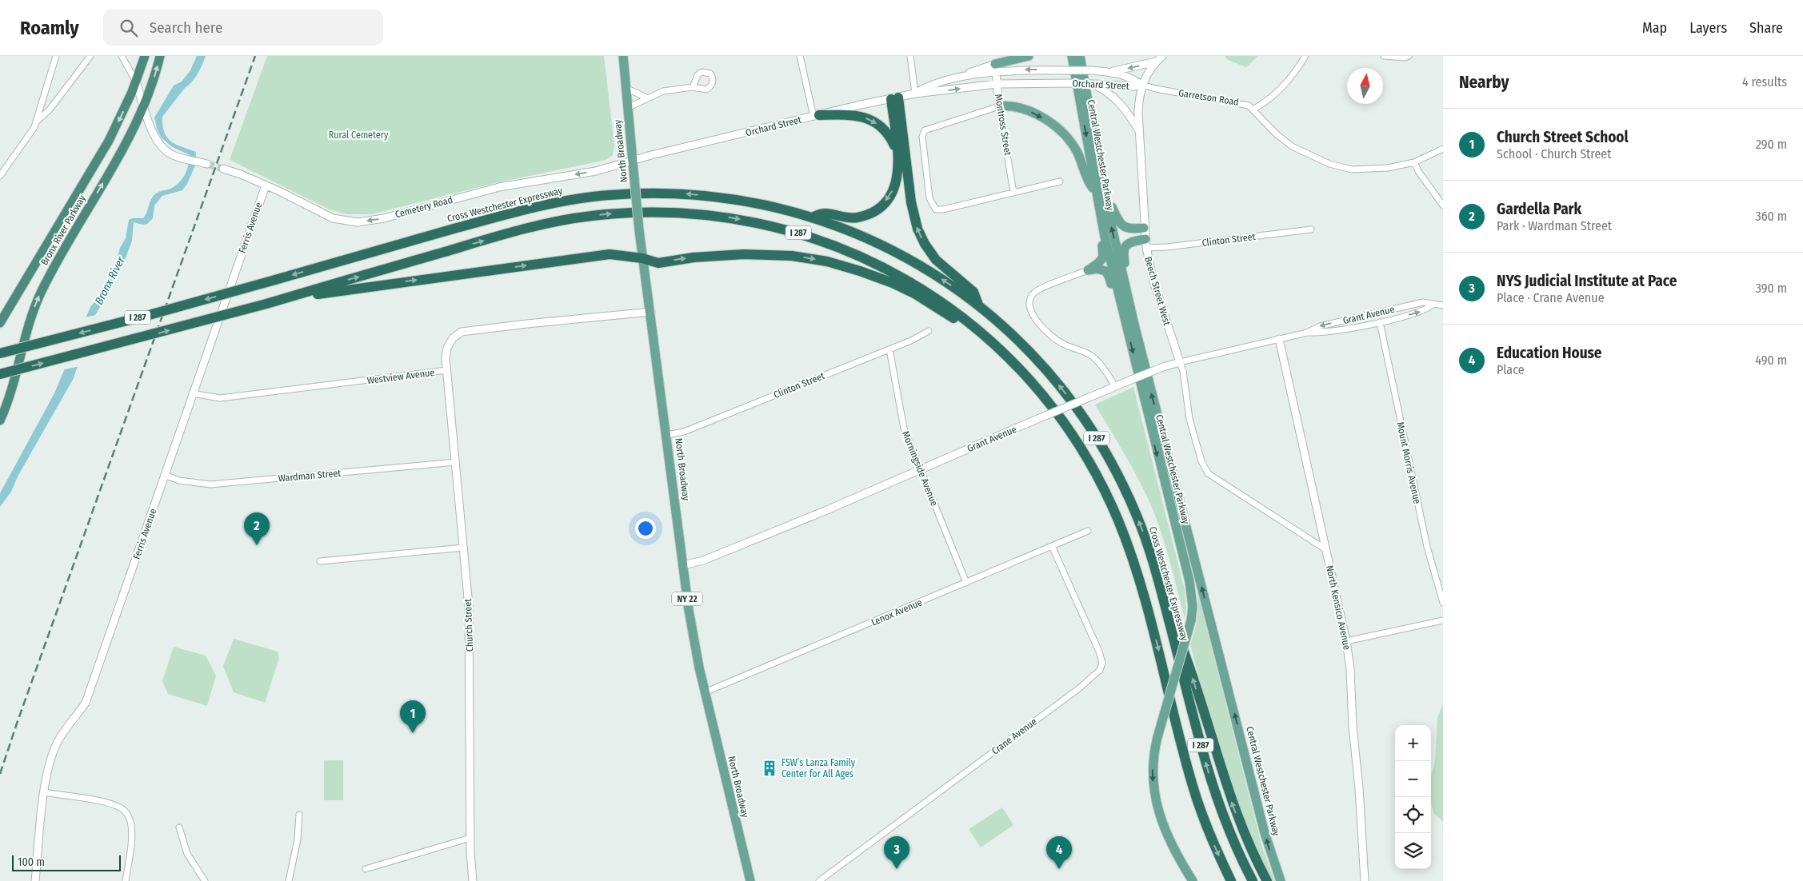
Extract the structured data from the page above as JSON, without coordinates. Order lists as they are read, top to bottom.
{
  "streets": {
    "highway": ["Cross Westchester Expressway", "Bronx River Parkway", "I 287"],
    "main road": ["North Broadway", "Central Westchester Parkway", "NY 22"],
    "street": [
      "Orchard Street",
      "Garretson Road",
      "Montross Street",
      "Cemetery Road",
      "Ferris Avenue",
      "Clinton Street",
      "Beech Street West",
      "Grant Avenue",
      "Westview Avenue",
      "Mount Morris Avenue",
      "Morningside Avenue",
      "Wardman Street",
      "North Kensico Avenue",
      "Lenox Avenue",
      "Church Street",
      "Crane Avenue"
    ]
  },
  "crossings": [
    ["Orchard Street", "Garretson Road"],
    ["Orchard Street", "Montross Street"],
    ["Orchard Street", "North Broadway"],
    ["Orchard Street", "Cemetery Road"],
    ["Orchard Street", "Beech Street West"],
    ["Garretson Road", "Beech Street West"],
    ["North Broadway", "Cemetery Road"],
    ["North Broadway", "Clinton Street"],
    ["North Broadway", "Grant Avenue"],
    ["North Broadway", "Westview Avenue"],
    ["North Broadway", "Lenox Avenue"],
    ["Cemetery Road", "Ferris Avenue"],
    ["Ferris Avenue", "Westview Avenue"],
    ["Ferris Avenue", "Wardman Street"],
    ["Clinton Street", "Beech Street West"],
    ["Clinton Street", "Morningside Avenue"],
    ["Beech Street West", "Grant Avenue"],
    ["Beech Street West", "North Kensico Avenue"],
    ["Grant Avenue", "Mount Morris Avenue"],
    ["Grant Avenue", "Morningside Avenue"],
    ["Grant Avenue", "North Kensico Avenue"],
    ["Westview Avenue", "Church Street"],
    ["Morningside Avenue", "Lenox Avenue"],
    ["Wardman Street", "Church Street"],
    ["Lenox Avenue", "Crane Avenue"]
  ],
  "one_way": ["Cross Westchester Expressway", "Cemetery Road"],
  "water": ["Bronx River"],
  "parks": ["Rural Cemetery"],
  "places": {
    "building": ["FSW’s Lanza Family Center for All Ages"]
  },
  "scale_bar": "100 m",
  "north": "top",
  "page": {
    "header": "Roamly",
    "search": "Search here",
    "nav": ["Map", "Layers", "Share"],
    "heading": ["Nearby", "4 results"],
    "list": [
      {
        "mark": "1",
        "name": "Church Street School",
        "note": "School · Church Street",
        "value": "290 m"
      },
      {
        "mark": "2",
        "name": "Gardella Park",
        "note": "Park · Wardman Street",
        "value": "360 m"
      },
      {
        "mark": "3",
        "name": "NYS Judicial Institute at Pace",
        "note": "Place · Crane Avenue",
        "value": "390 m"
      },
      {
        "mark": "4",
        "name": "Education House",
        "note": "Place",
        "value": "490 m"
      }
    ],
    "pins": [
      "2",
      "1",
      "3",
      "4"
    ],
    "map_buttons": ["+", "−"],
    "scale": "100 m"
  }
}
